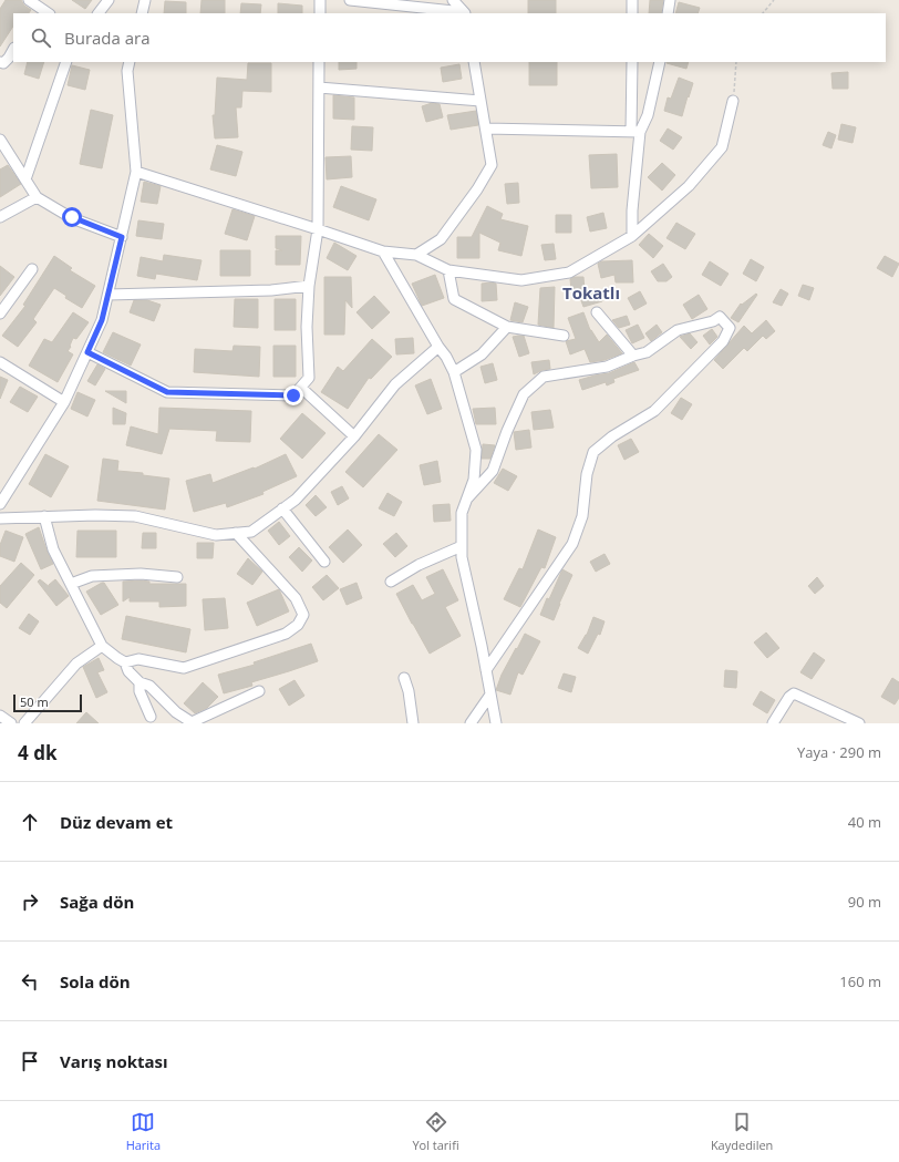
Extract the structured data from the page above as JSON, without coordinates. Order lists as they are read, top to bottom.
{
  "districts": ["Tokatlı"],
  "scale_bar": "50 m",
  "page": {
    "search": "Burada ara",
    "scale": "50 m",
    "heading": ["4 dk", "Yaya · 290 m"],
    "list": [
      ["Düz devam et", "40 m"],
      ["Sağa dön", "90 m"],
      ["Sola dön", "160 m"],
      "Varış noktası"
    ],
    "nav": ["Harita", "Yol tarifi", "Kaydedilen"]
  }
}
